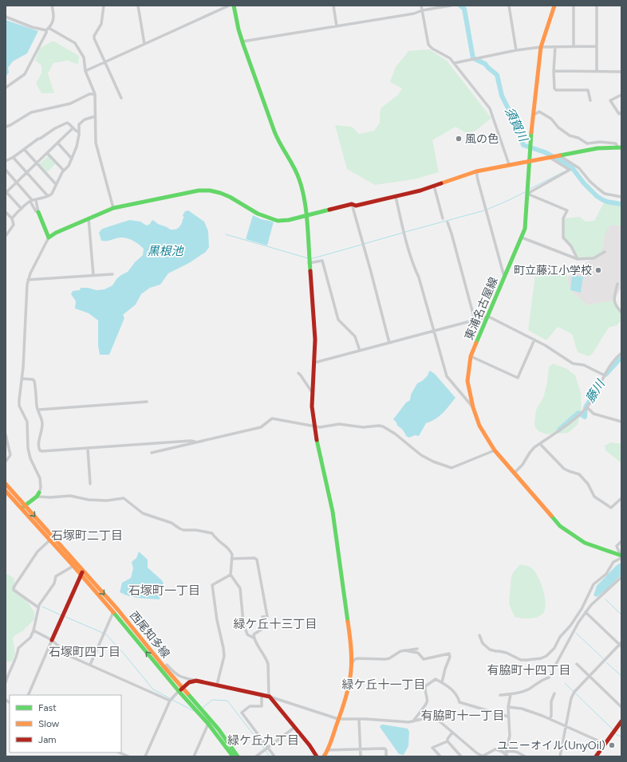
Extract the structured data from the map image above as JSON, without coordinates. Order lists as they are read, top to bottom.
{
  "streets": {
    "main road": ["東浦名古屋線", "西尾知多線"]
  },
  "districts": [
    "石塚町二丁目",
    "石塚町一丁目",
    "緑ケ丘十三丁目",
    "石塚町四丁目",
    "有脇町十四丁目",
    "緑ケ丘十一丁目",
    "有脇町十一丁目",
    "緑ケ丘九丁目"
  ],
  "water": ["須賀川", "黒根池", "藤川"],
  "places": ["風の色", "町立藤江小学校", "ユニーオイル(UnyOil)"],
  "legend": ["Fast", "Slow", "Jam"]
}
